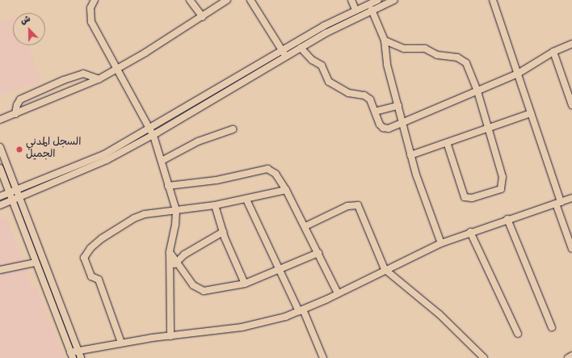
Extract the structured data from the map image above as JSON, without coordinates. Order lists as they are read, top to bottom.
{
  "places": ["السجل المدني الجميل"],
  "north": "top"
}
